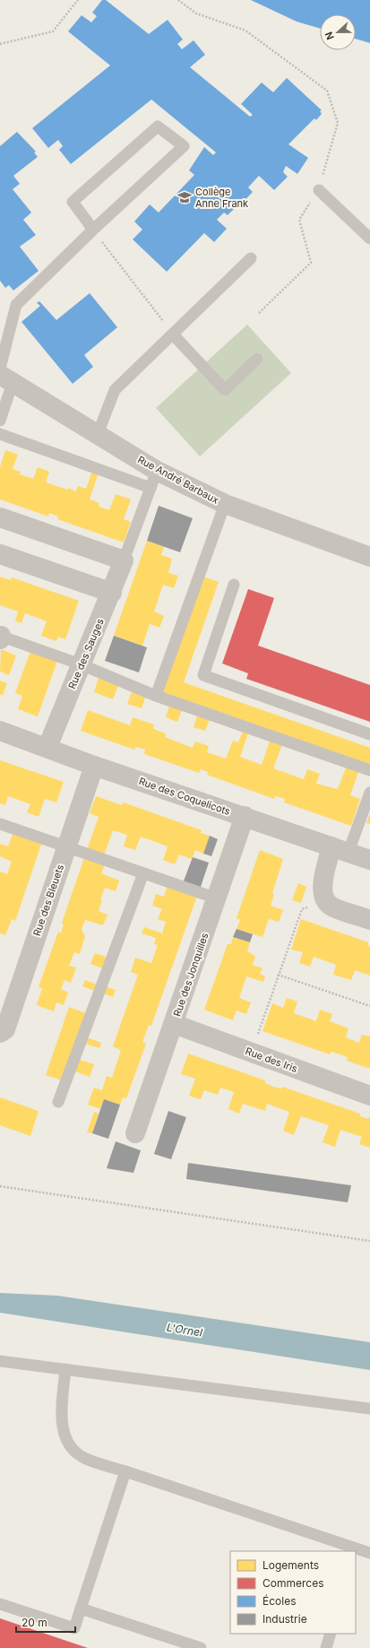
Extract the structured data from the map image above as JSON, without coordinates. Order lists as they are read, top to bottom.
{
  "streets": {
    "street": [
      "Rue André Barbaux",
      "Rue des Sauges",
      "Rue des Coquelicots",
      "Rue des Bleuets",
      "Rue des Jonquilles",
      "Rue des Iris"
    ]
  },
  "crossings": [
    ["Rue des Sauges", "Rue des Coquelicots"],
    ["Rue des Coquelicots", "Rue des Bleuets"],
    ["Rue des Coquelicots", "Rue des Jonquilles"],
    ["Rue des Jonquilles", "Rue des Iris"]
  ],
  "water": ["L'Ornel"],
  "places": {
    "school or university": ["Collège Anne Frank"]
  },
  "legend": [
    "Logements",
    "Commerces",
    "Écoles",
    "Industrie"
  ],
  "scale_bar": "20 m",
  "north": "left"
}
